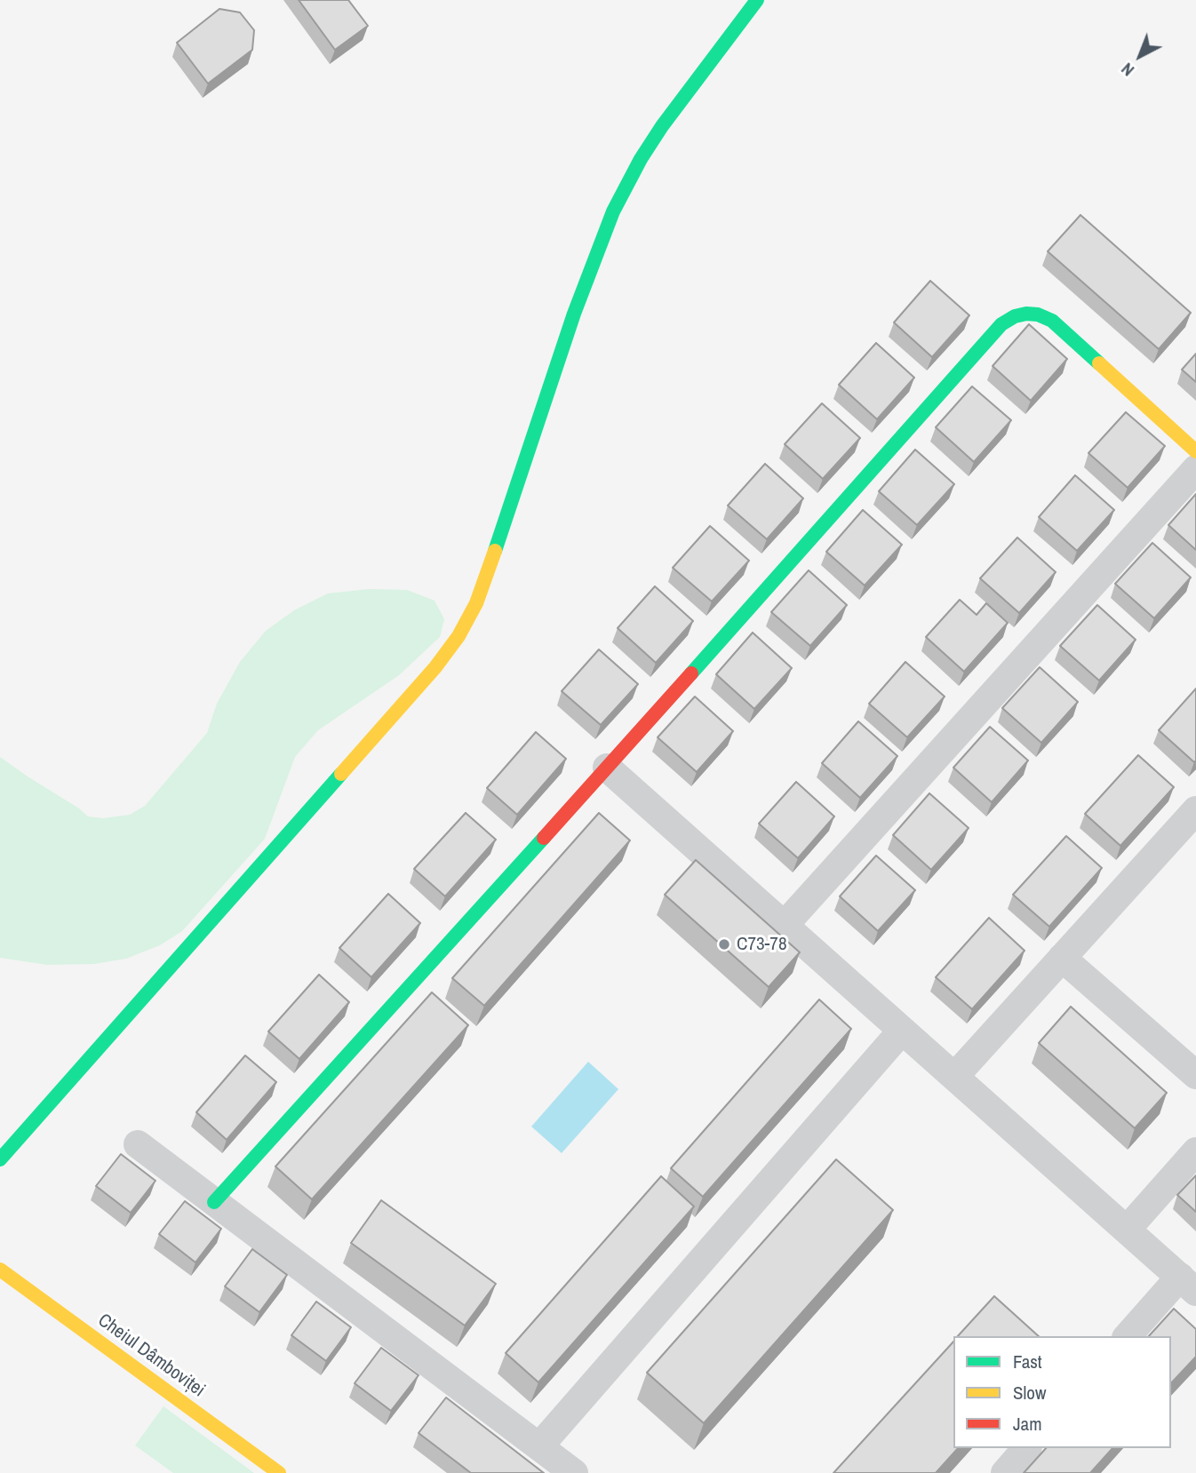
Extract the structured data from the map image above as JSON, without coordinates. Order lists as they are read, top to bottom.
{
  "streets": {
    "street": ["Cheiul Dâmboviței"]
  },
  "places": ["C73-78"],
  "legend": ["Fast", "Slow", "Jam"],
  "north": "bottom left"
}
